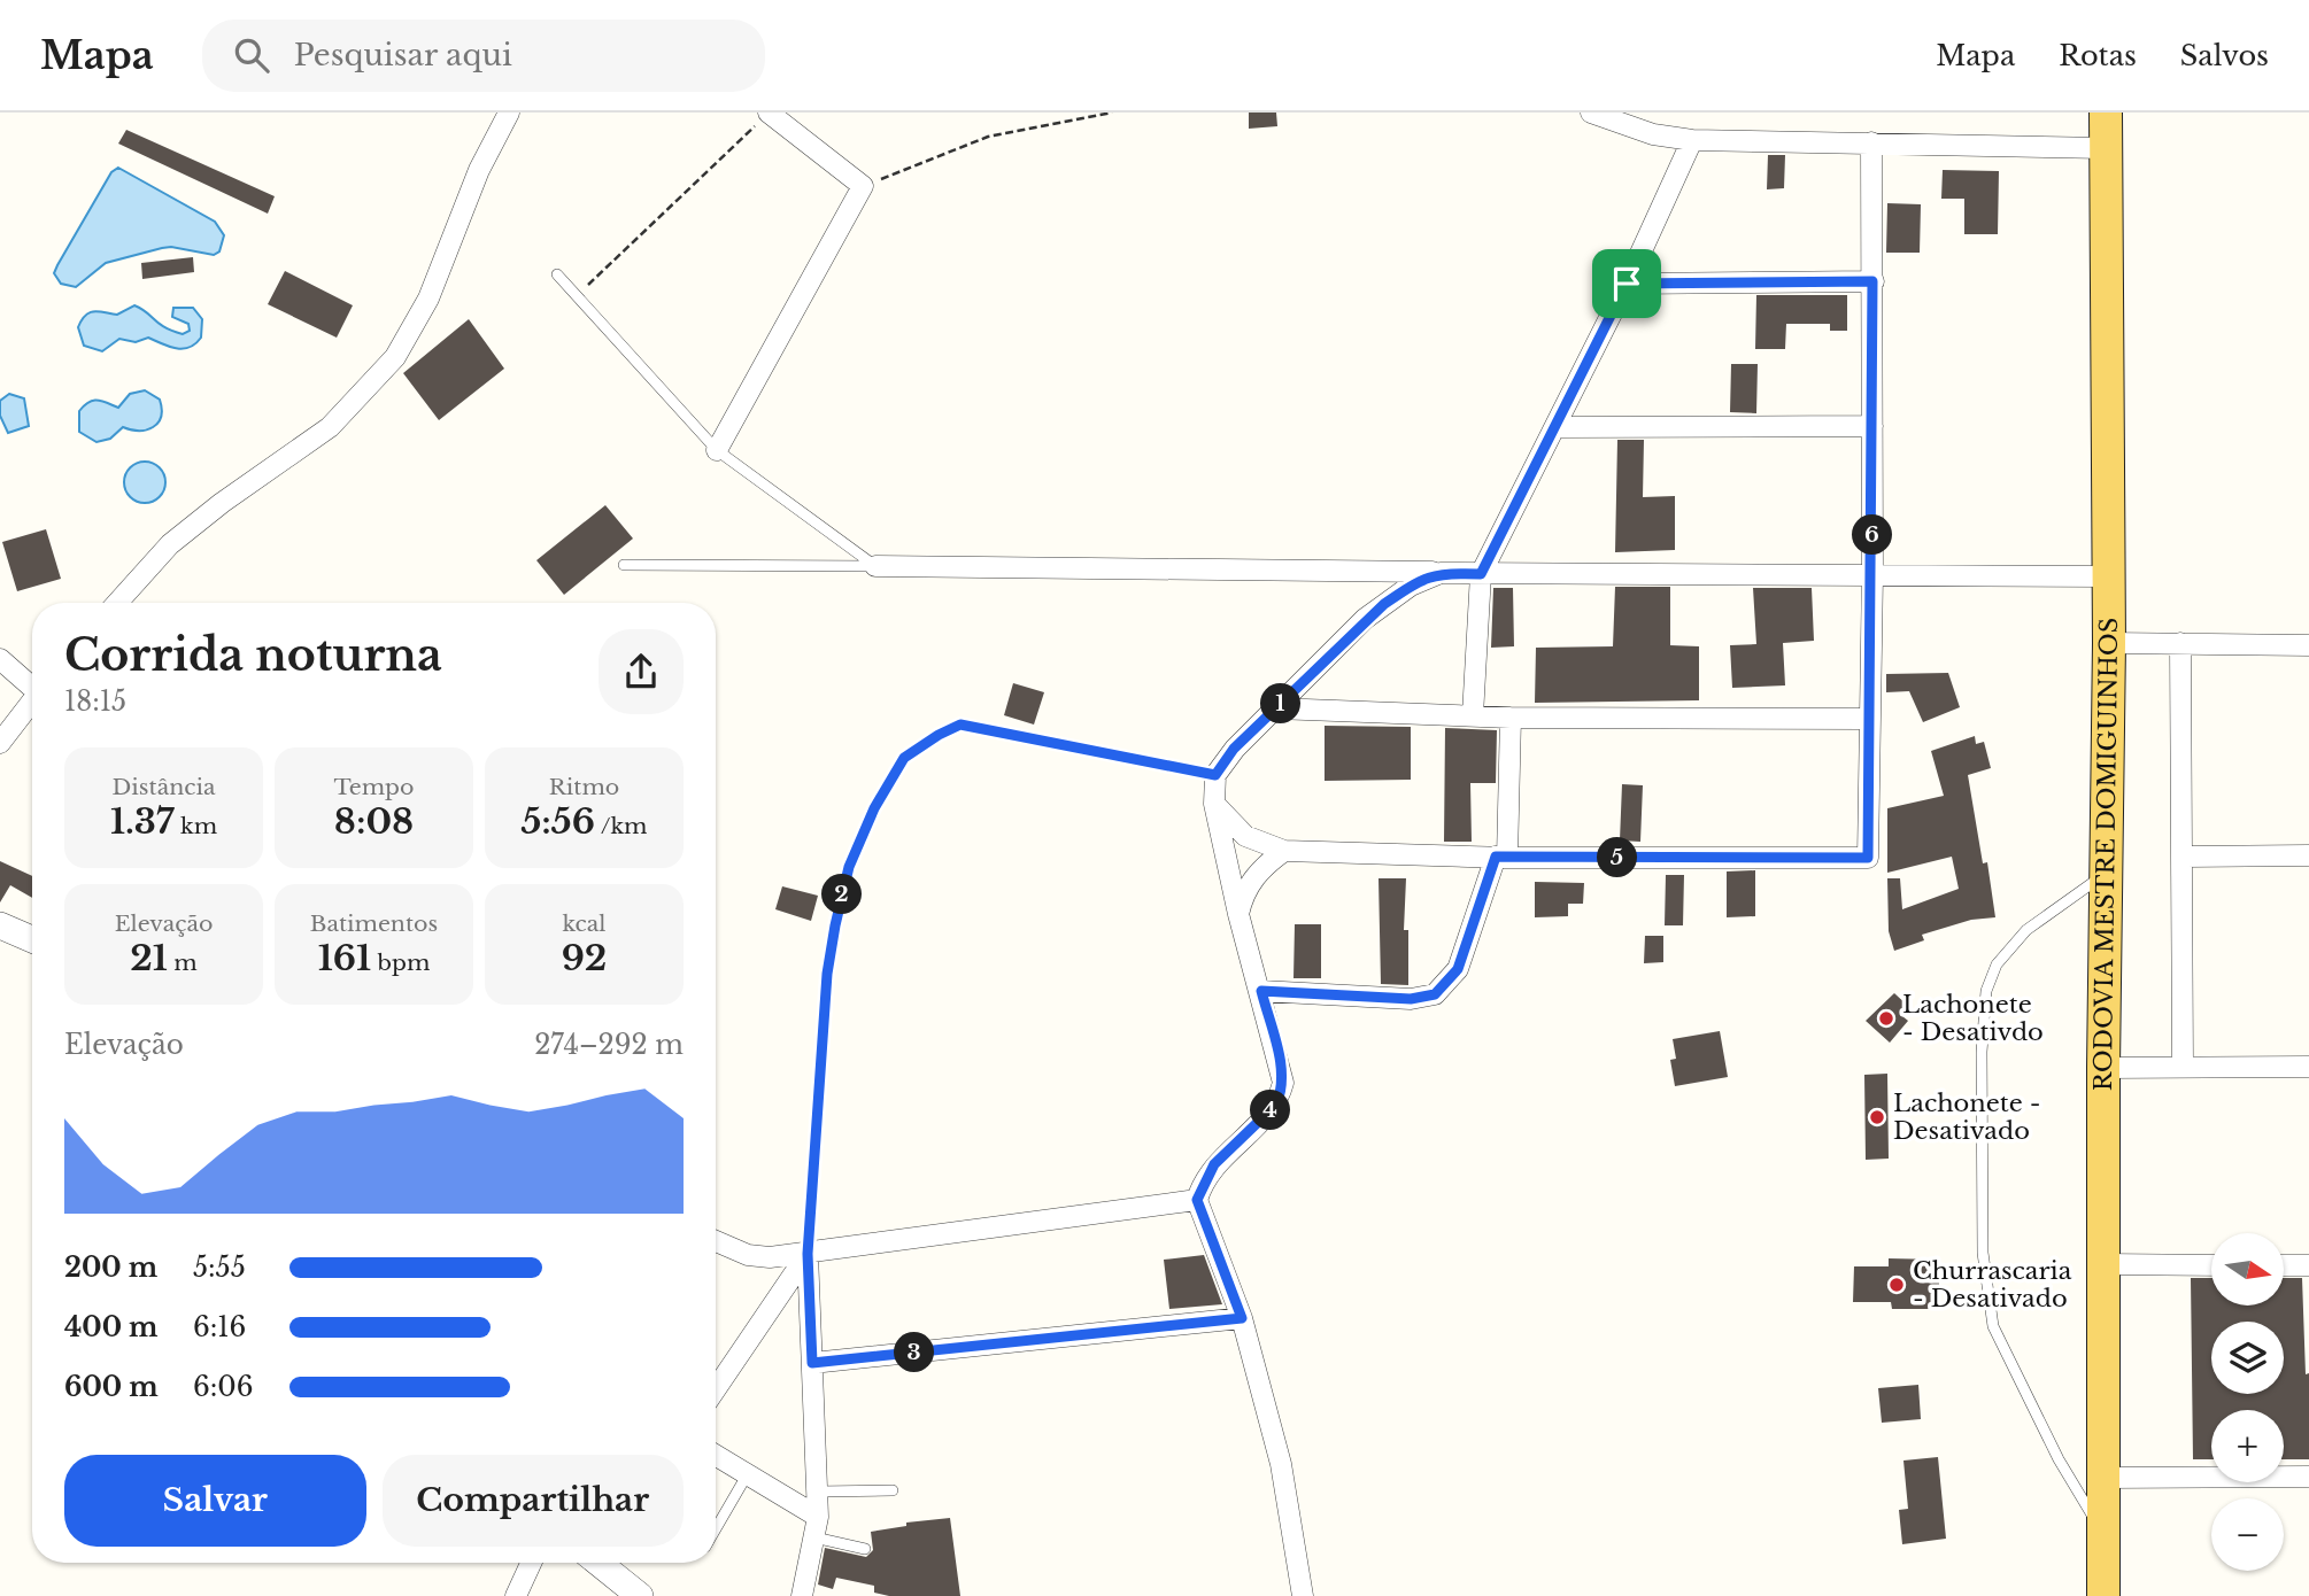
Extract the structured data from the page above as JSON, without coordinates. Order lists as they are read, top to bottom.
{
  "streets": {
    "main road": ["RODOVIA MESTRE DOMIGUINHOS"]
  },
  "places": ["Lachonete - Desativdo", "Lachonete - Desativado", "Churrascaria - Desativado"],
  "north": "right",
  "page": {
    "header": "Mapa",
    "search": "Pesquisar aqui",
    "nav": ["Mapa", "Rotas", "Salvos"],
    "pins": [
      "6",
      "1",
      "5",
      "2",
      "4",
      "3"
    ],
    "heading": ["Corrida noturna", "18:15"],
    "stats": [
      ["Distância", "1.37 km"],
      ["Tempo", "8:08"],
      ["Ritmo", "5:56 /km"],
      ["Elevação", "21 m"],
      ["Batimentos", "161 bpm"],
      ["kcal", "92"]
    ],
    "chart": ["Elevação", "274–292 m"],
    "map_buttons": ["+", "−"],
    "list": [
      {
        "name": "200 m",
        "note": "5:55"
      },
      {
        "name": "400 m",
        "note": "6:16"
      },
      {
        "name": "600 m",
        "note": "6:06"
      }
    ],
    "buttons": ["Salvar", "Compartilhar"]
  }
}
